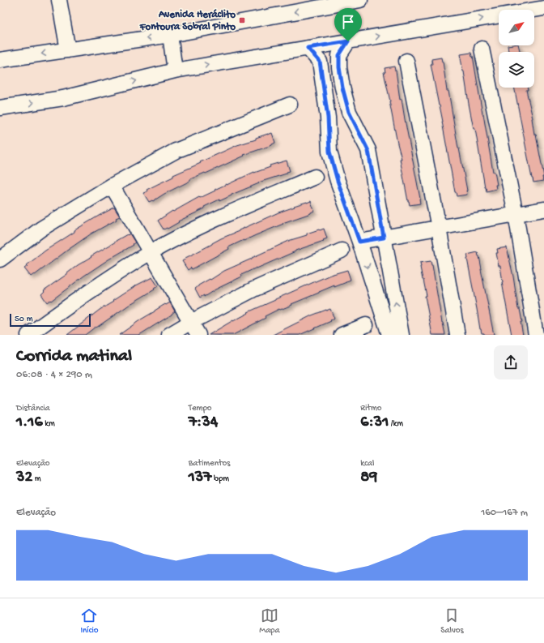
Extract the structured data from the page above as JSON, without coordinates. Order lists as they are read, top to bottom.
{
  "places": {
    "transit": ["Avenida Heráclito Fontoura Sobral Pinto"]
  },
  "scale_bar": "50 m",
  "north": "top right",
  "page": {
    "scale": "50 m",
    "heading": ["Corrida matinal", "06:08 · 4 × 290 m"],
    "stats": [
      ["Distância", "1.16 km"],
      ["Tempo", "7:34"],
      ["Ritmo", "6:31 /km"],
      ["Elevação", "32 m"],
      ["Batimentos", "137 bpm"],
      ["kcal", "89"]
    ],
    "chart": ["Elevação", "160–167 m"],
    "tabs": ["Início", "Mapa", "Salvos"]
  }
}
